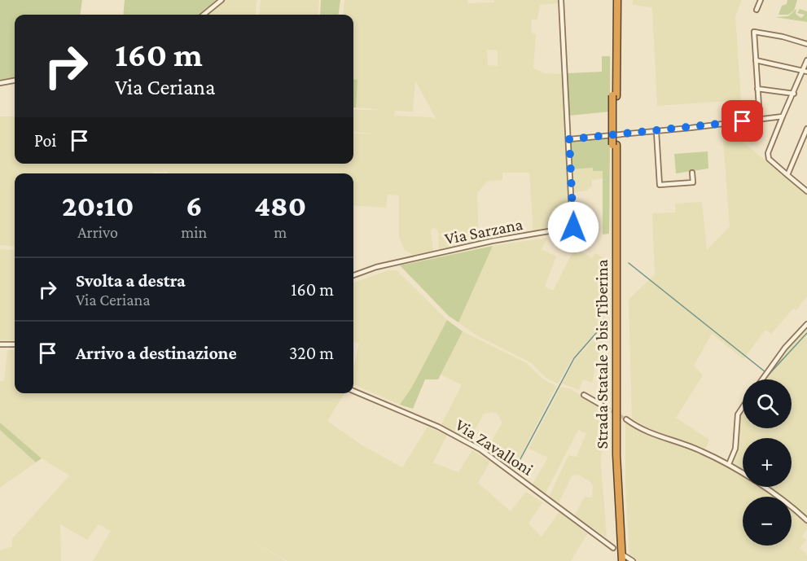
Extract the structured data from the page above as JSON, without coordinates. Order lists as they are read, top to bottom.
{
  "streets": {
    "highway": ["Strada Statale 3 bis Tiberina"],
    "street": ["Via Sarzana", "Via Zavalloni"]
  },
  "page": {
    "turn": ["160 m", "Via Ceriana"],
    "then": "Poi",
    "eta": [
      "20:10",
      "Arrivo",
      "6",
      "min",
      "480",
      "m"
    ],
    "list": [
      {
        "name": "Svolta a destra",
        "note": "Via Ceriana",
        "value": "160 m"
      },
      {
        "name": "Arrivo a destinazione",
        "value": "320 m"
      }
    ],
    "map_buttons": ["+", "−"]
  }
}
